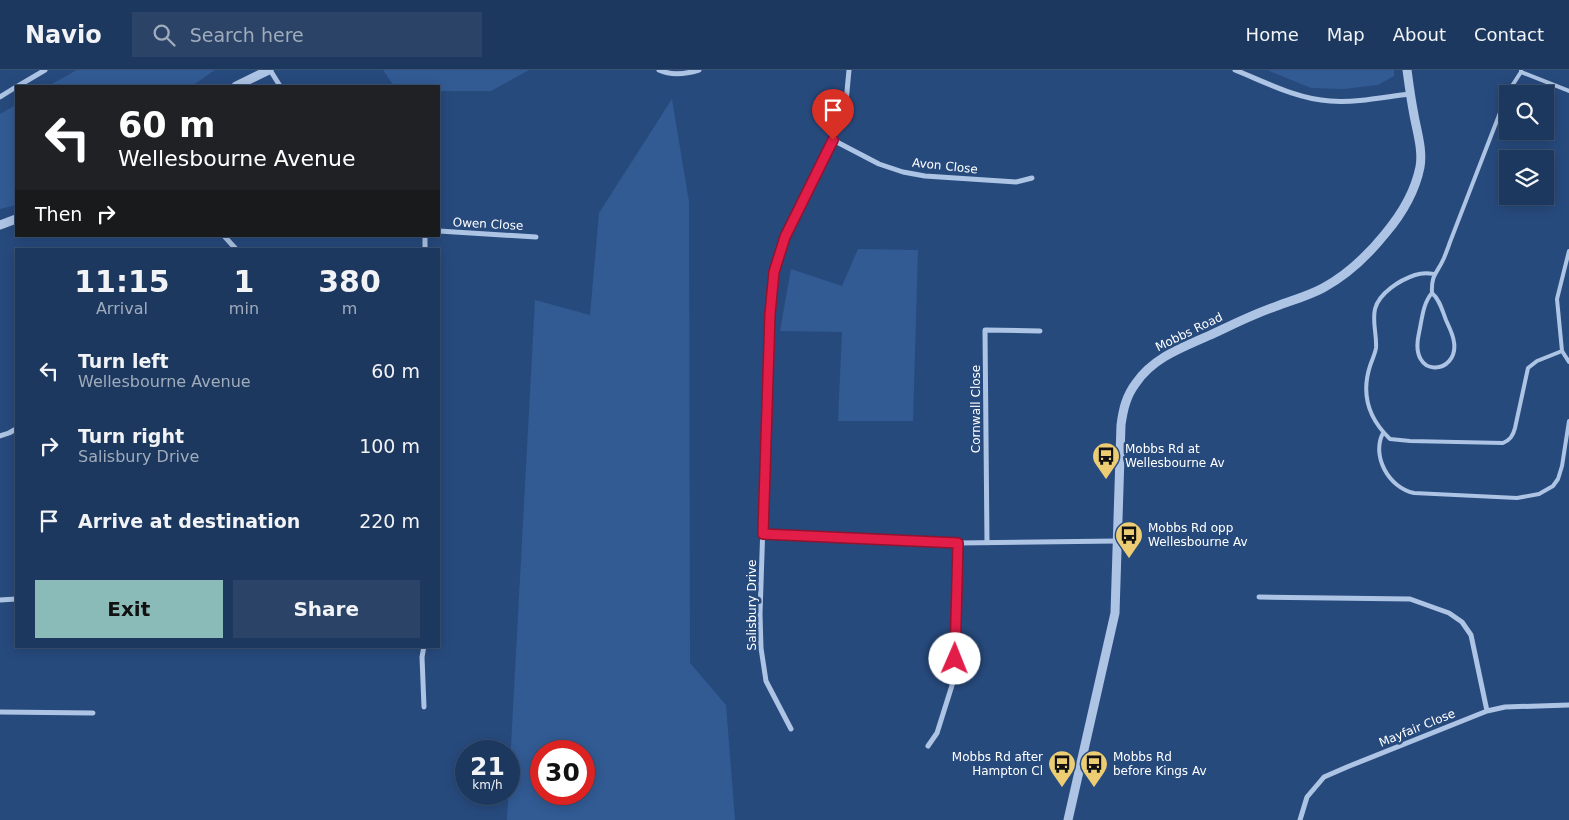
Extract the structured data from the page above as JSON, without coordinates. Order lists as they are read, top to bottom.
{
  "streets": {
    "street": [
      "Avon Close",
      "Owen Close",
      "Mobbs Road",
      "Cornwall Close",
      "Salisbury Drive",
      "Mayfair Close"
    ]
  },
  "crossings": [
    ["Avon Close", "Salisbury Drive"]
  ],
  "places": {
    "bus stop": [
      "Mobbs Rd at Wellesbourne Av",
      "Mobbs Rd opp Wellesbourne Av",
      "Mobbs Rd after Hampton Cl",
      "Mobbs Rd before Kings Av"
    ]
  },
  "page": {
    "header": "Navio",
    "search": "Search here",
    "nav": [
      "Home",
      "Map",
      "About",
      "Contact"
    ],
    "turn": ["60 m", "Wellesbourne Avenue"],
    "then": "Then",
    "eta": [
      "11:15",
      "Arrival",
      "1",
      "min",
      "380",
      "m"
    ],
    "list": [
      {
        "name": "Turn left",
        "note": "Wellesbourne Avenue",
        "value": "60 m"
      },
      {
        "name": "Turn right",
        "note": "Salisbury Drive",
        "value": "100 m"
      },
      {
        "name": "Arrive at destination",
        "value": "220 m"
      }
    ],
    "buttons": ["Exit", "Share"],
    "speed": "21 km/h",
    "limit": "30"
  }
}
